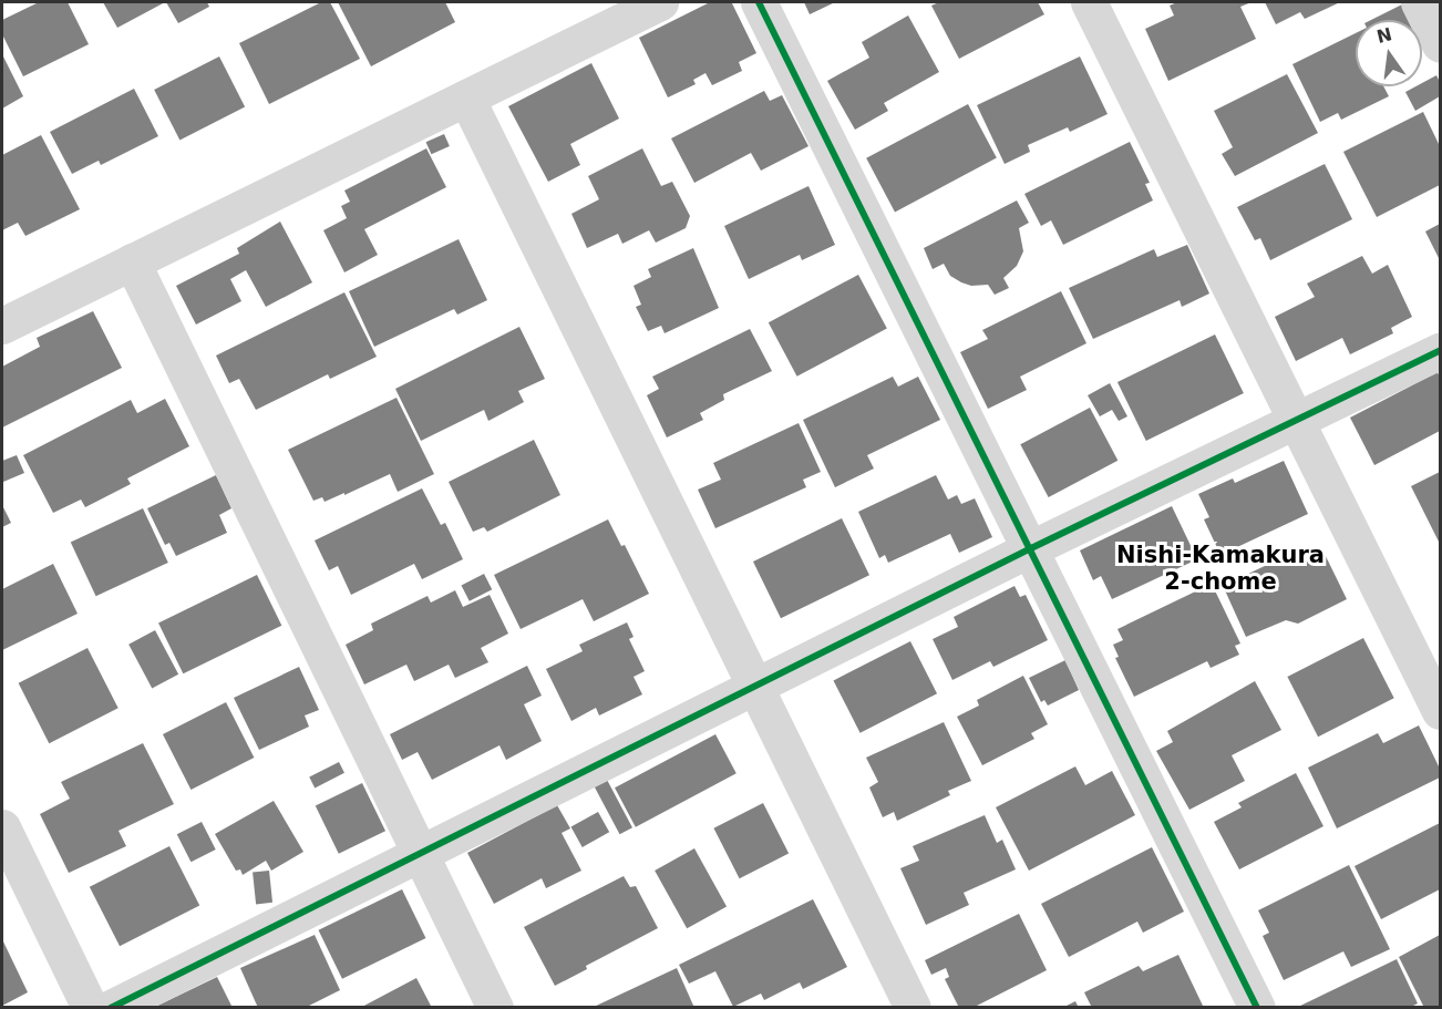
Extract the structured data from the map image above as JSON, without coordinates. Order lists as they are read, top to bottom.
{
  "districts": ["Nishi-Kamakura 2-chome"],
  "north": "top"
}
